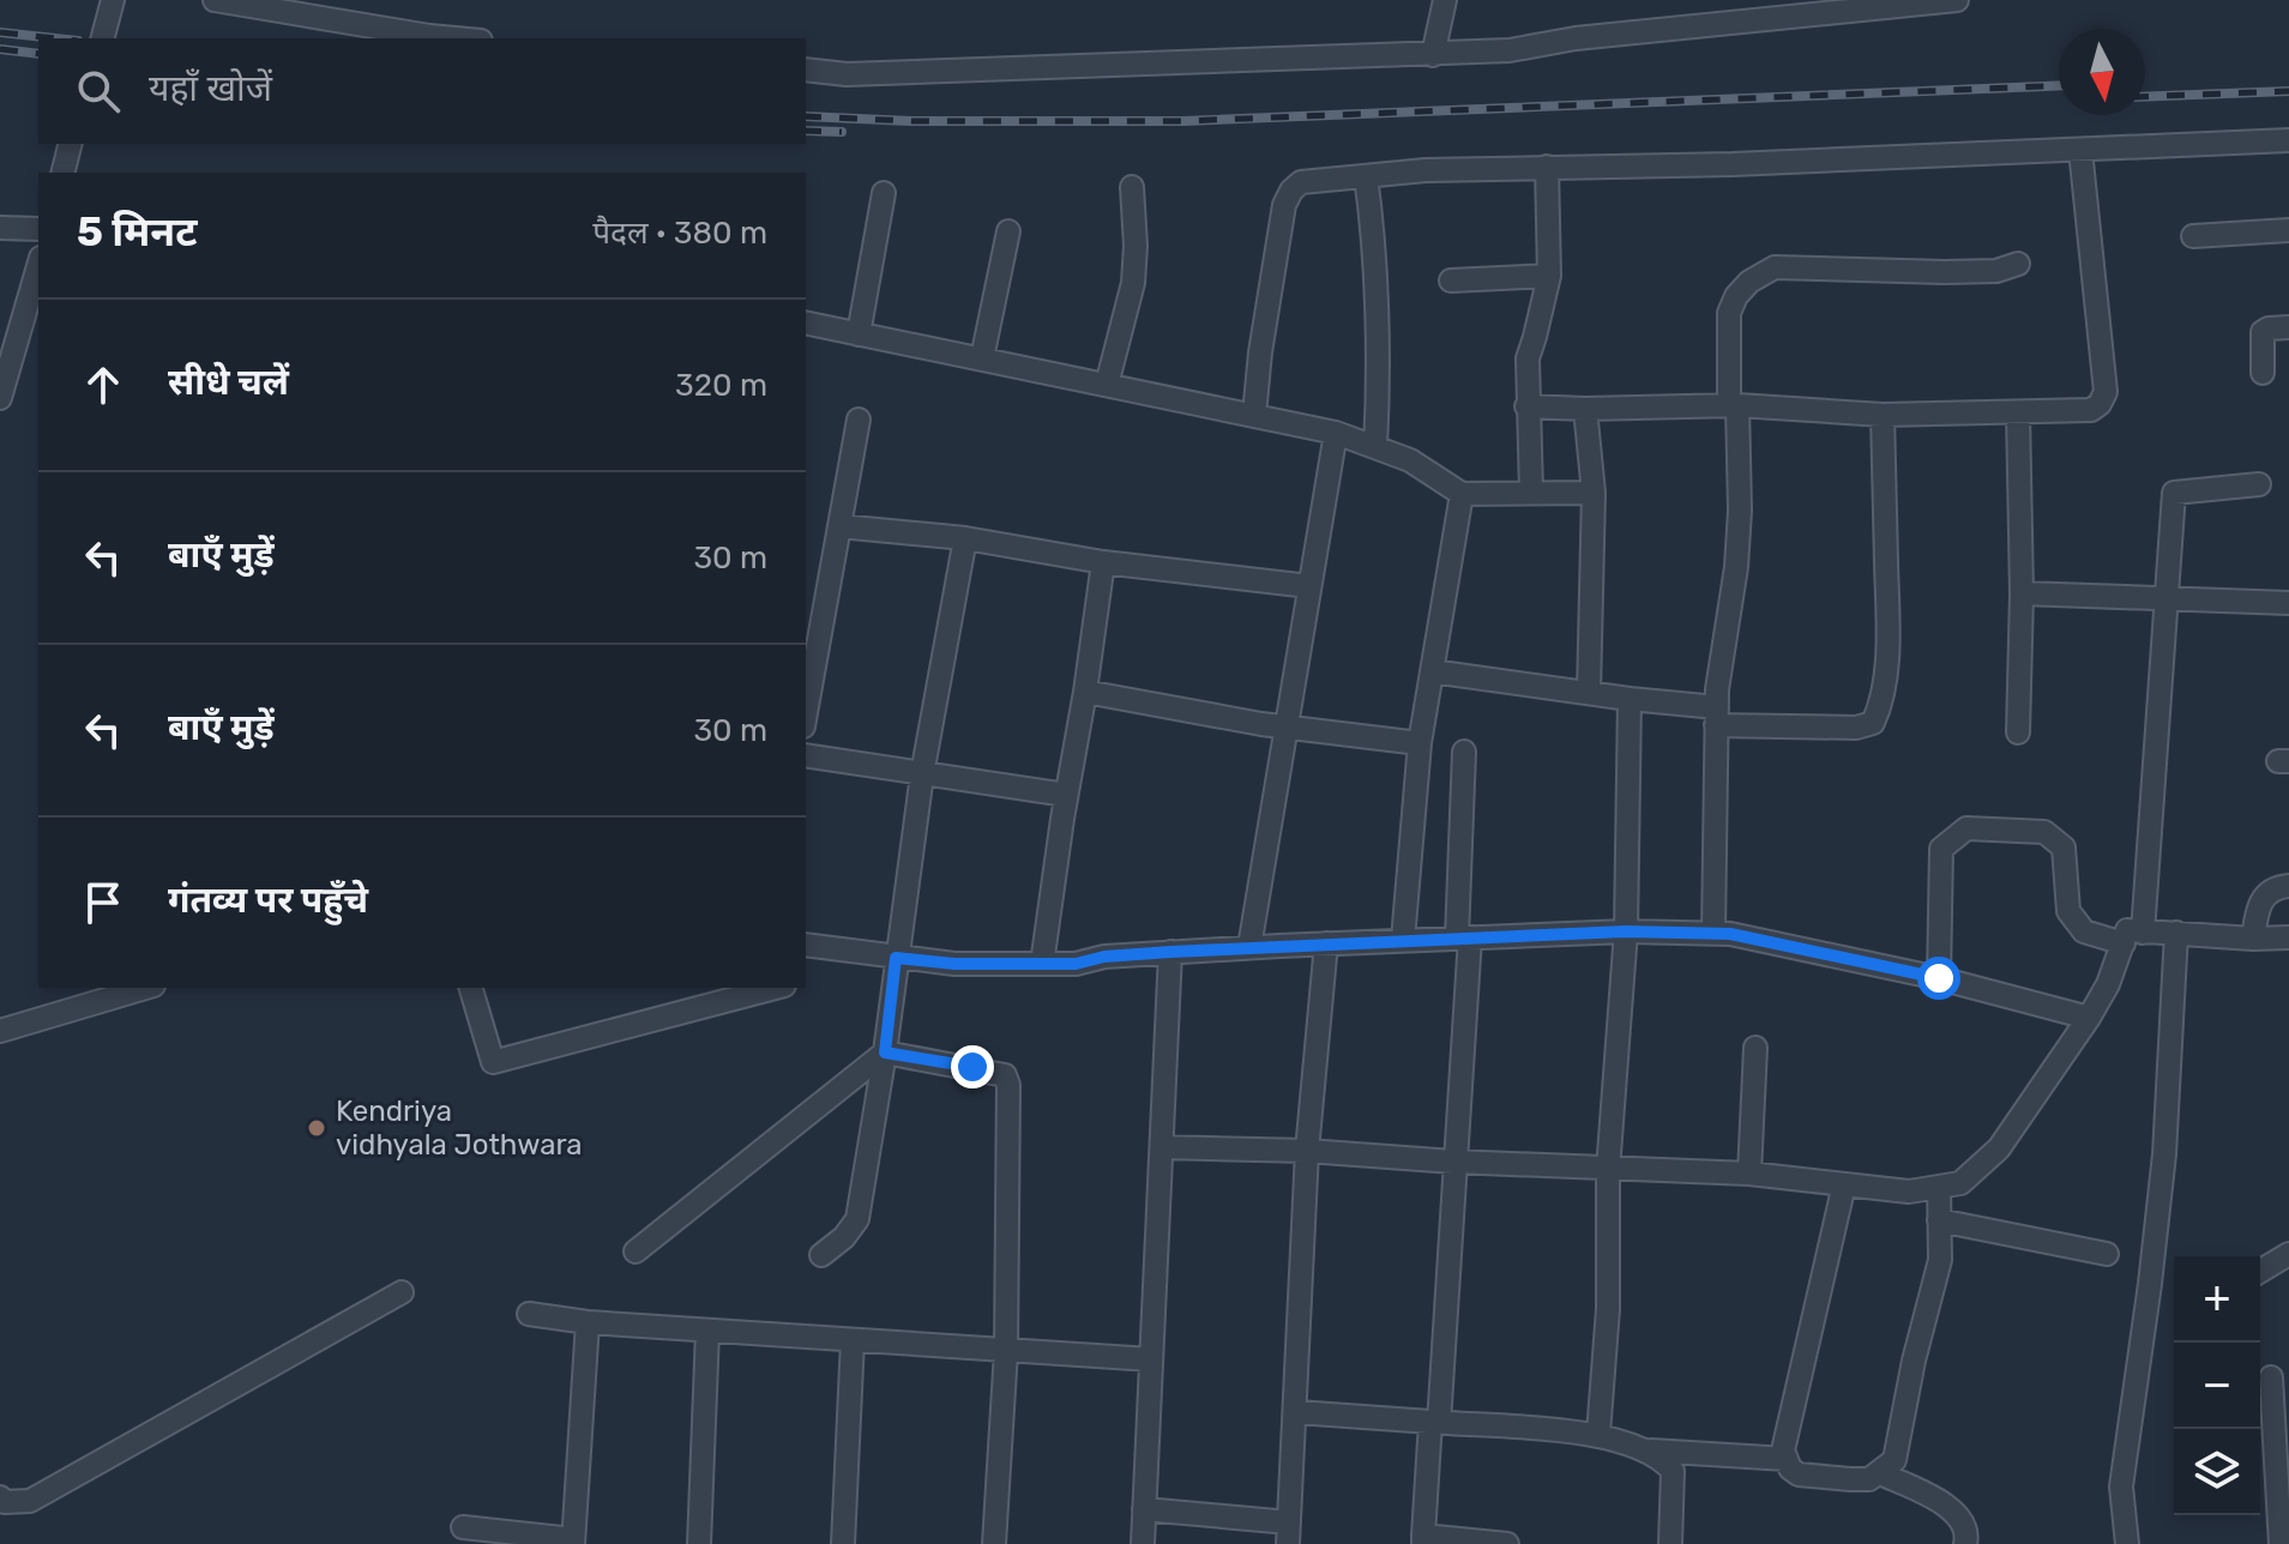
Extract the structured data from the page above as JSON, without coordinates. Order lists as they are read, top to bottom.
{
  "places": ["Kendriya vidhyala Jothwara"],
  "north": "bottom",
  "page": {
    "search": "यहाँ खोजें",
    "heading": ["5 मिनट", "पैदल · 380 m"],
    "list": [
      ["सीधे चलें", "320 m"],
      ["बाएँ मुड़ें", "30 m"],
      ["बाएँ मुड़ें", "30 m"],
      "गंतव्य पर पहुँचे"
    ],
    "map_buttons": ["+", "−"]
  }
}
